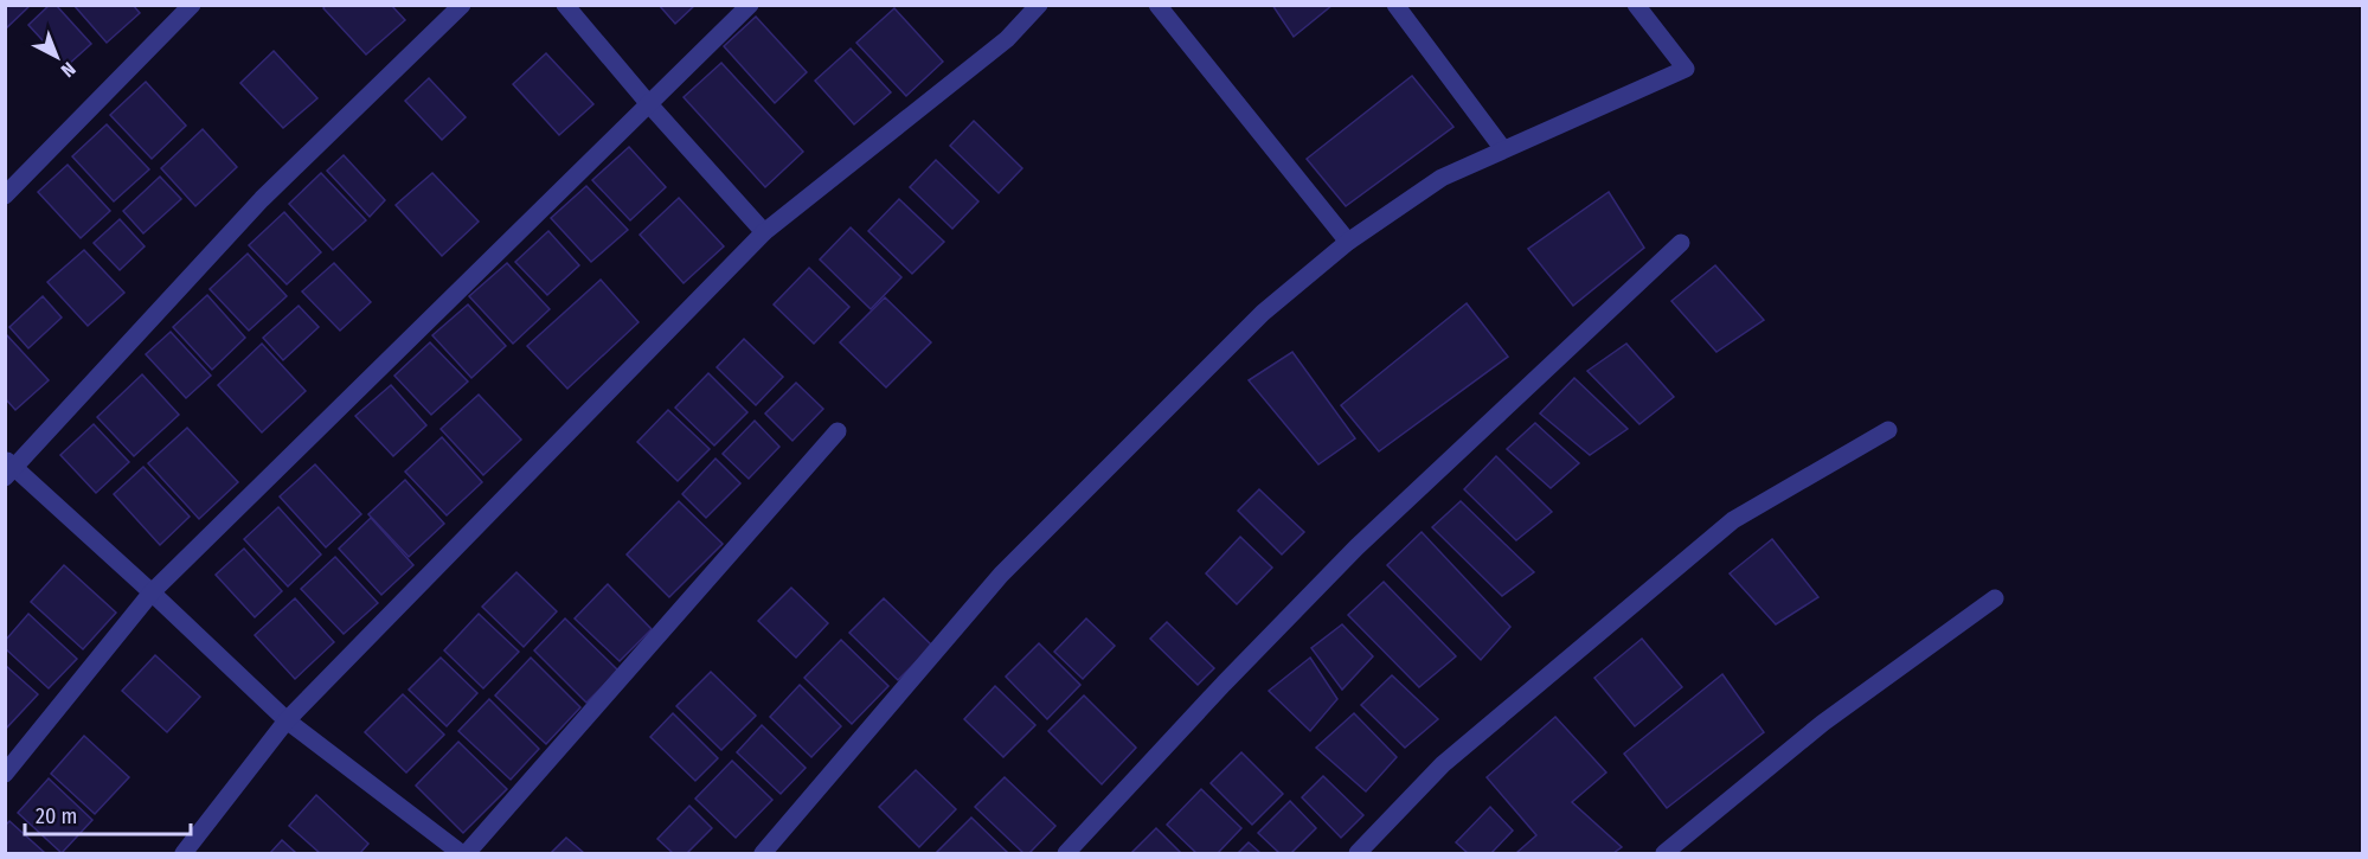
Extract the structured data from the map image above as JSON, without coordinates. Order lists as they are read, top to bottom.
{
  "scale_bar": "20 m",
  "north": "bottom right"
}
